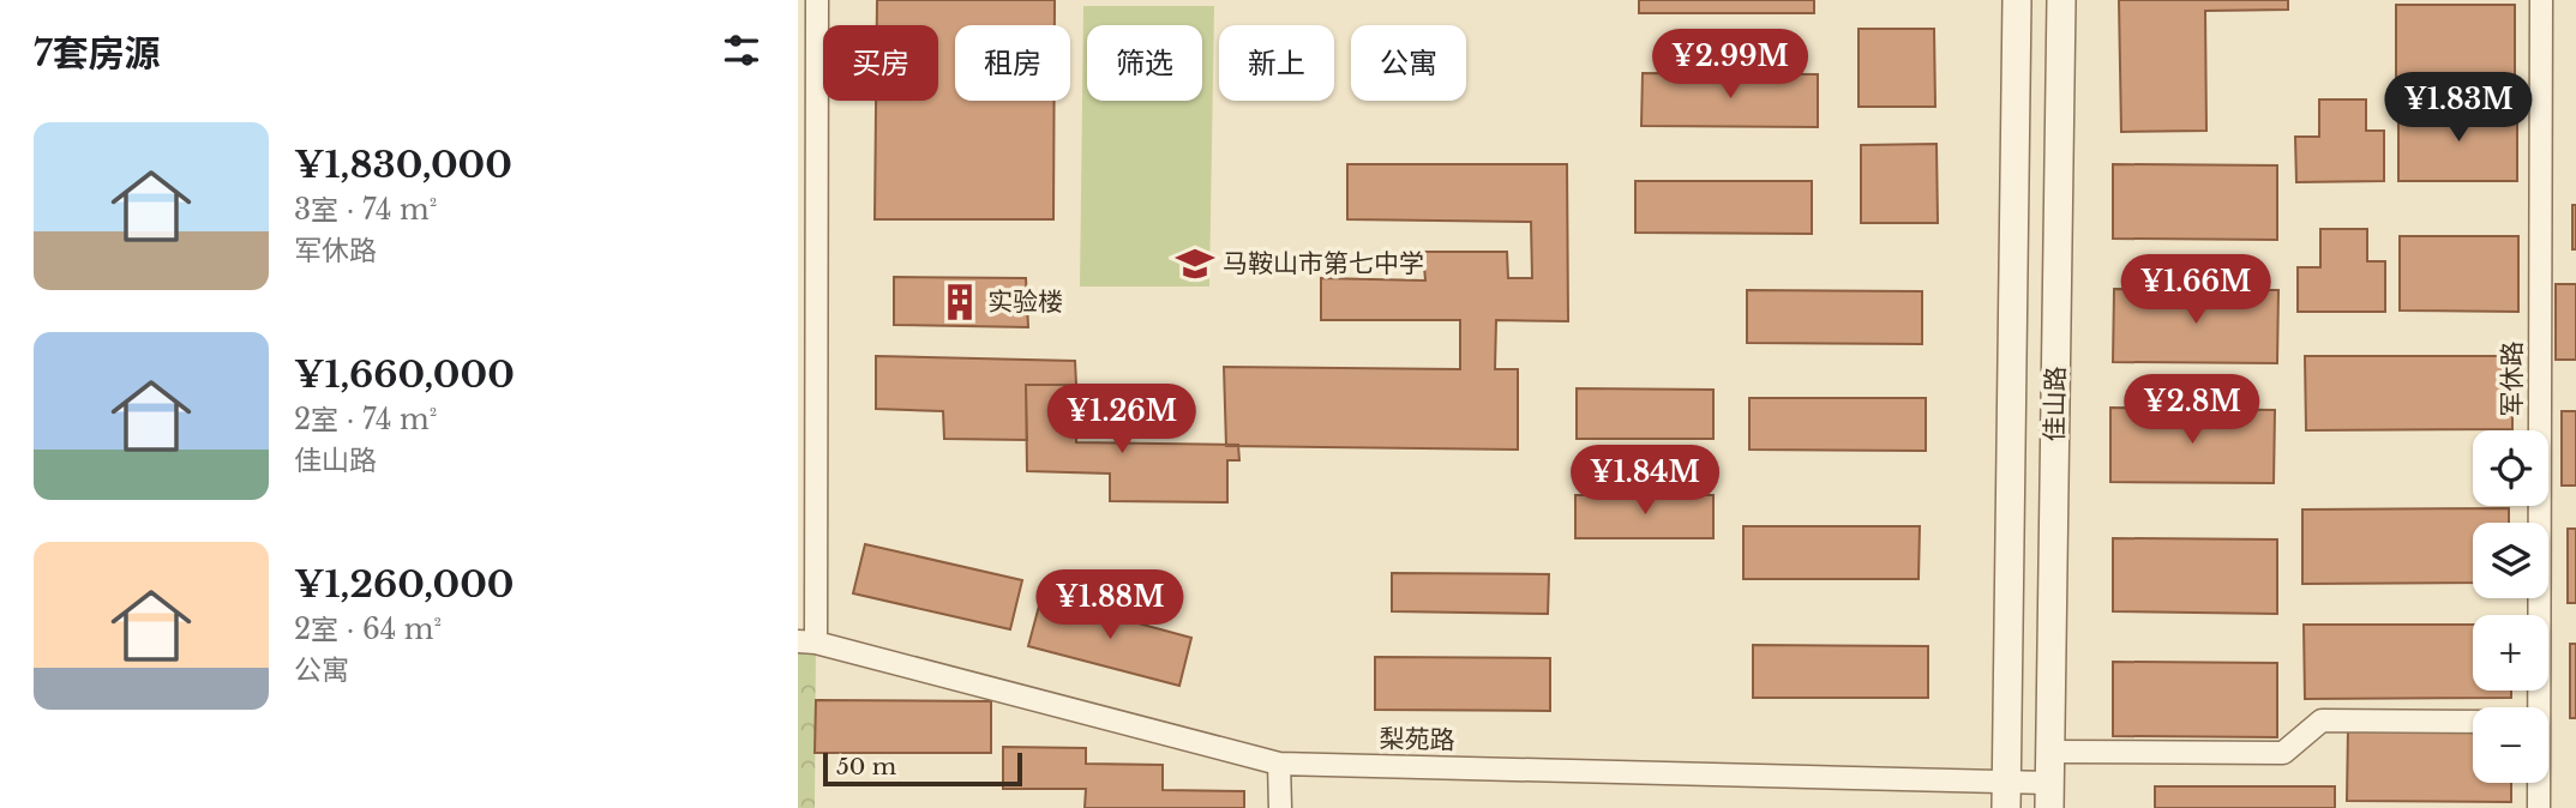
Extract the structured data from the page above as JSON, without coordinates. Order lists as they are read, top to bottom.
{
  "streets": {
    "street": ["军休路", "佳山路", "梨苑路"]
  },
  "crossings": [
    ["佳山路", "梨苑路"]
  ],
  "places": {
    "school or university": ["马鞍山市第七中学"],
    "building": ["实验楼"]
  },
  "scale_bar": "50 m",
  "page": {
    "heading": "7套房源",
    "chip": [
      "买房",
      "租房",
      "筛选",
      "新上",
      "公寓"
    ],
    "price": [
      "¥2.99M",
      "¥1.83M",
      "¥1.66M",
      "¥2.8M",
      "¥1.26M",
      "¥1.84M",
      "¥1.88M"
    ],
    "list": [
      {
        "name": "¥1,830,000",
        "note": "3室 · 74 m² · 军休路"
      },
      {
        "name": "¥1,660,000",
        "note": "2室 · 74 m² · 佳山路"
      },
      {
        "name": "¥1,260,000",
        "note": "2室 · 64 m² · 公寓"
      }
    ],
    "map_buttons": ["+", "−"],
    "scale": "50 m"
  }
}
